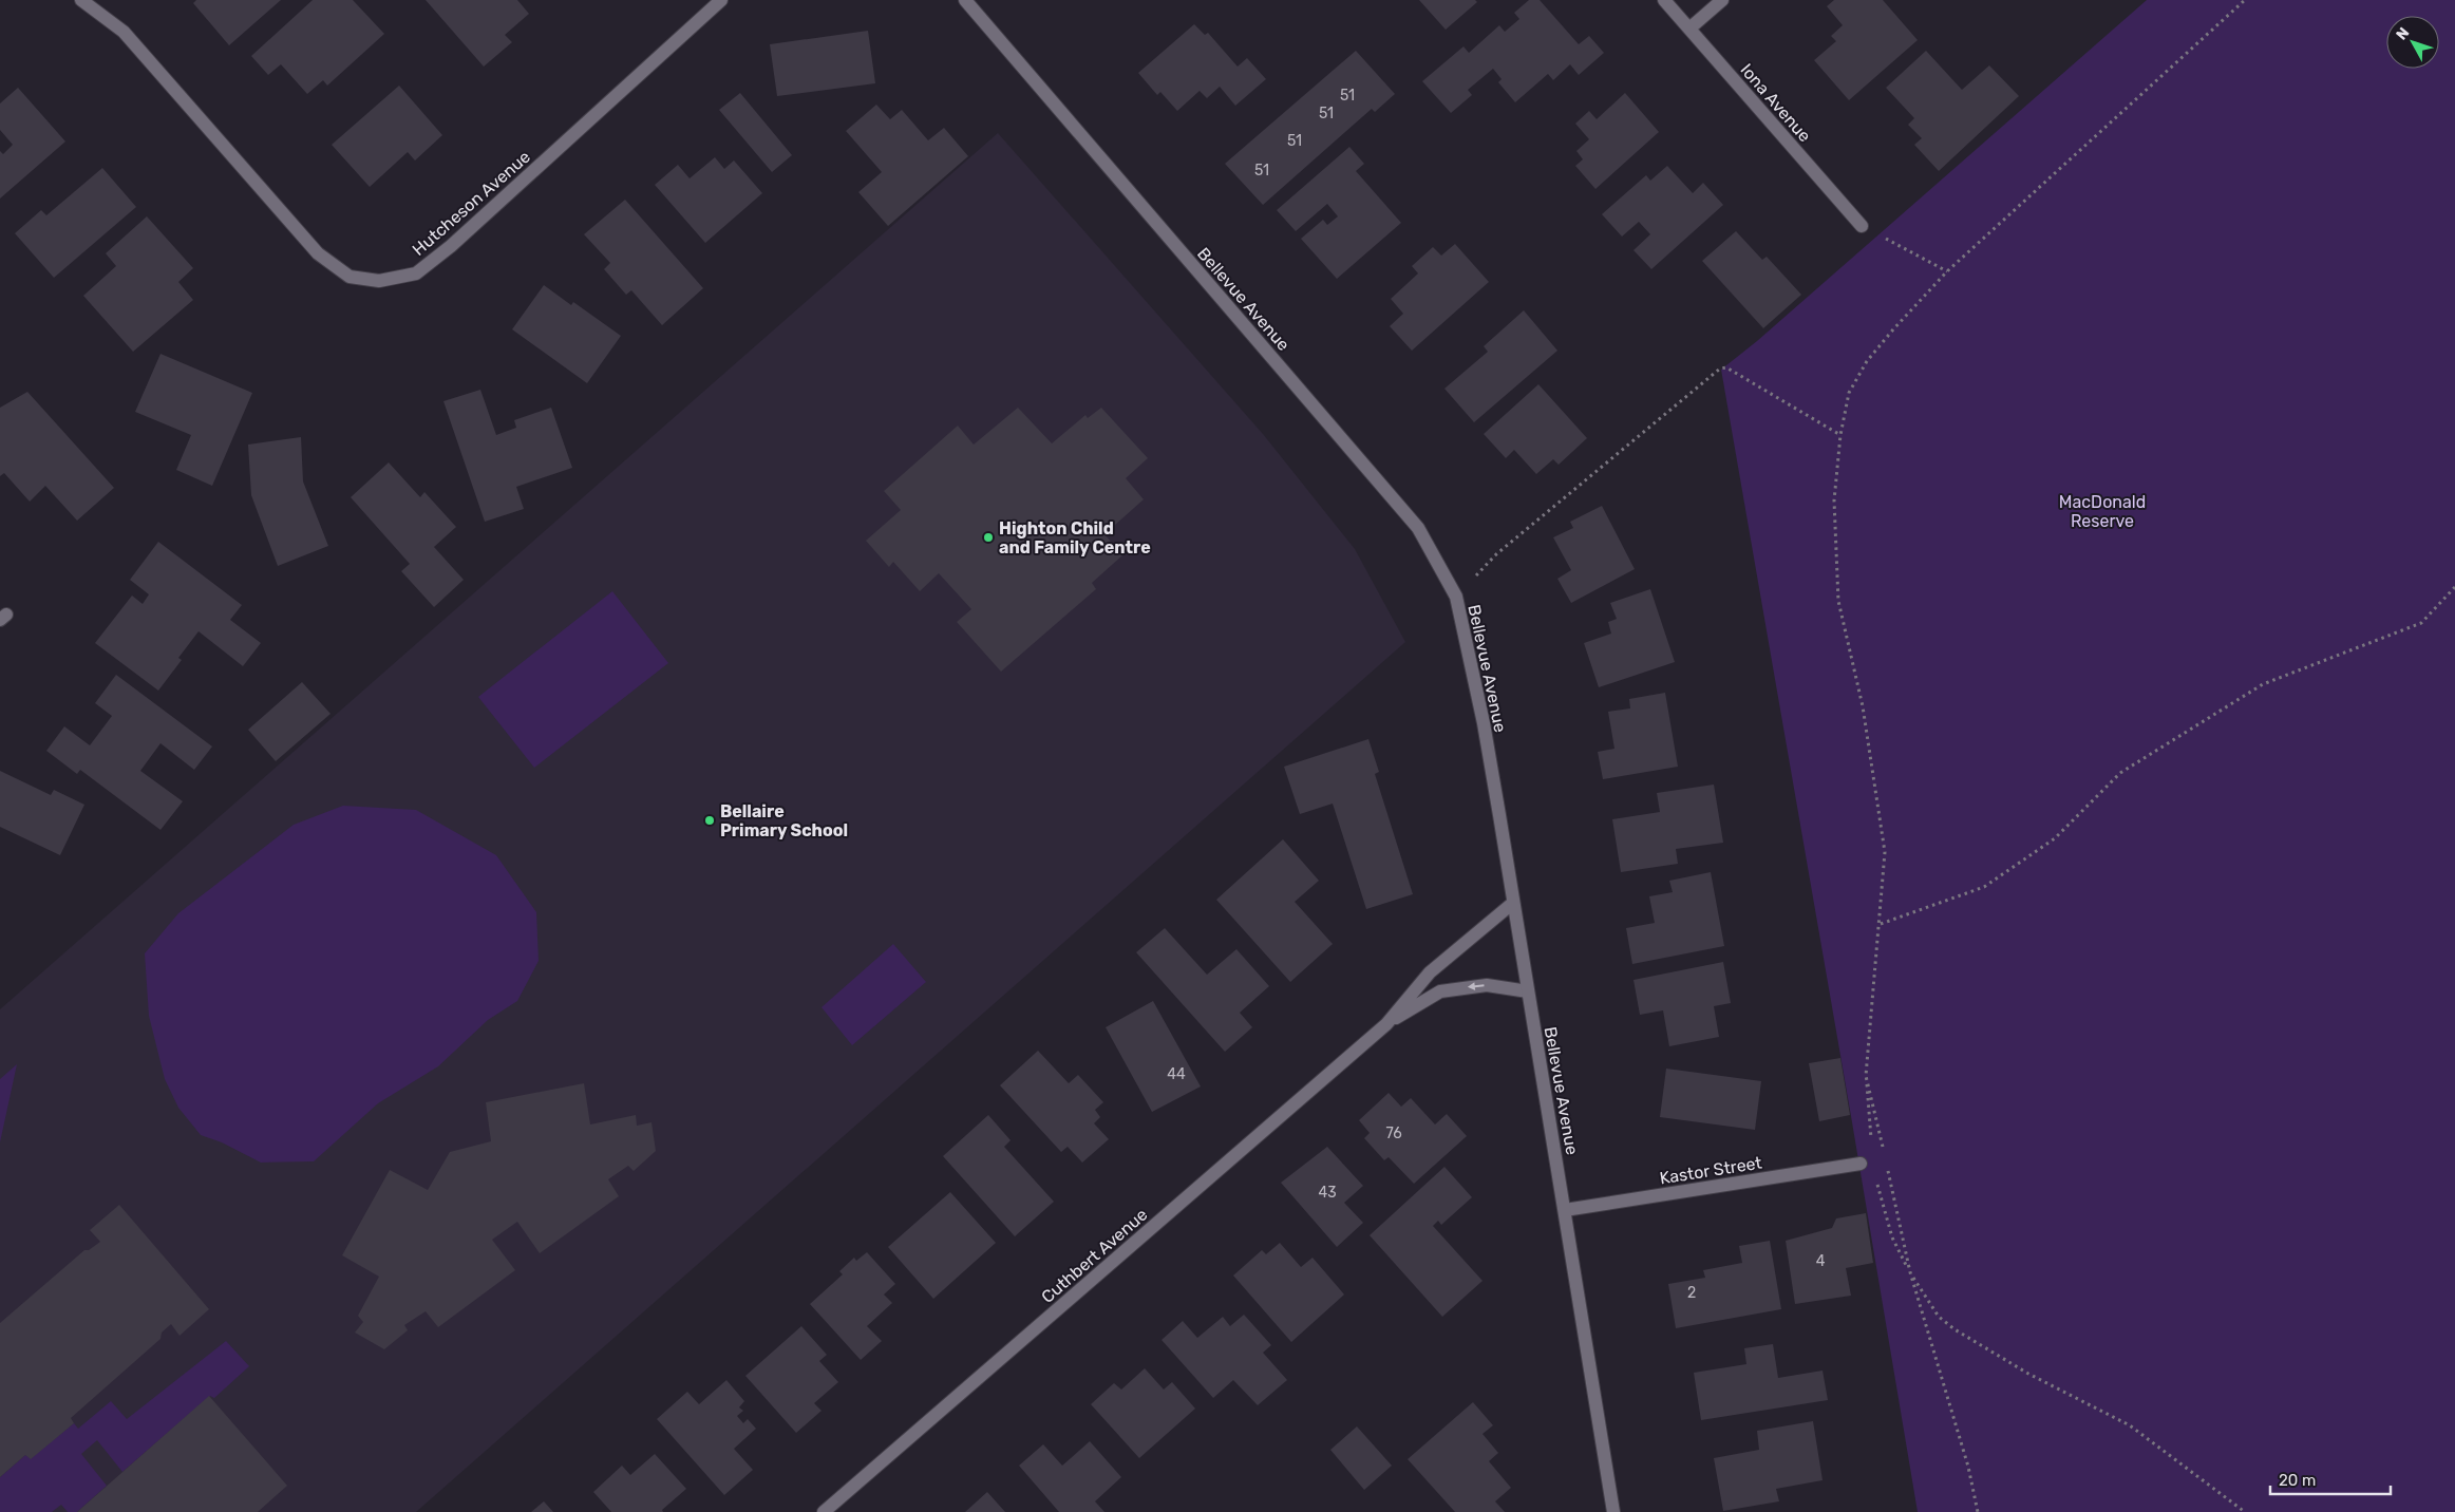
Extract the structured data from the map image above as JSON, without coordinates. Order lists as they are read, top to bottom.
{
  "streets": {
    "street": [
      "Iona Avenue",
      "Hutcheson Avenue",
      "Bellevue Avenue",
      "Kastor Street",
      "Cuthbert Avenue"
    ]
  },
  "crossings": [
    ["Bellevue Avenue", "Kastor Street"],
    ["Bellevue Avenue", "Cuthbert Avenue"]
  ],
  "parks": ["MacDonald Reserve"],
  "places": ["Highton Child and Family Centre", "Bellaire Primary School"],
  "house_numbers": [
    "51",
    "51",
    "51",
    "51",
    "44",
    "76",
    "43",
    "4",
    "2"
  ],
  "scale_bar": "20 m",
  "north": "top left"
}
